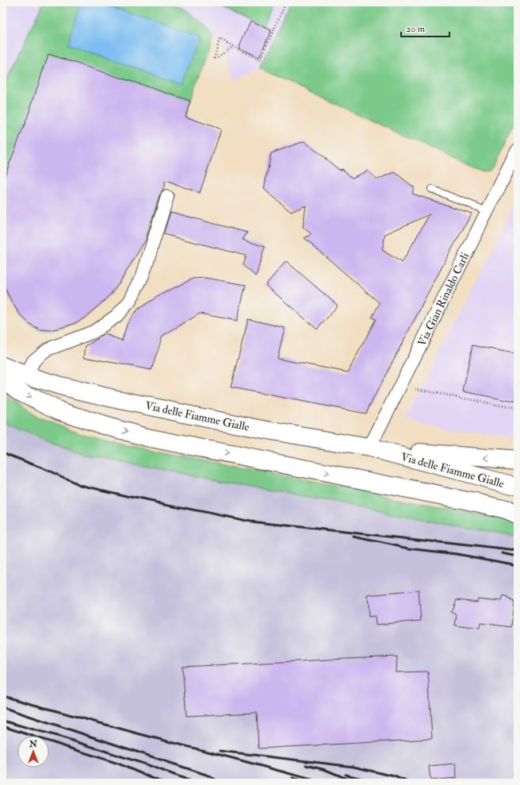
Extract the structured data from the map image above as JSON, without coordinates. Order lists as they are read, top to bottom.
{
  "streets": {
    "main road": ["Via delle Fiamme Gialle"],
    "street": ["Via Gian Rinaldo Carli"]
  },
  "crossings": [
    ["Via Gian Rinaldo Carli", "Via delle Fiamme Gialle"]
  ],
  "scale_bar": "20 m",
  "north": "top"
}
